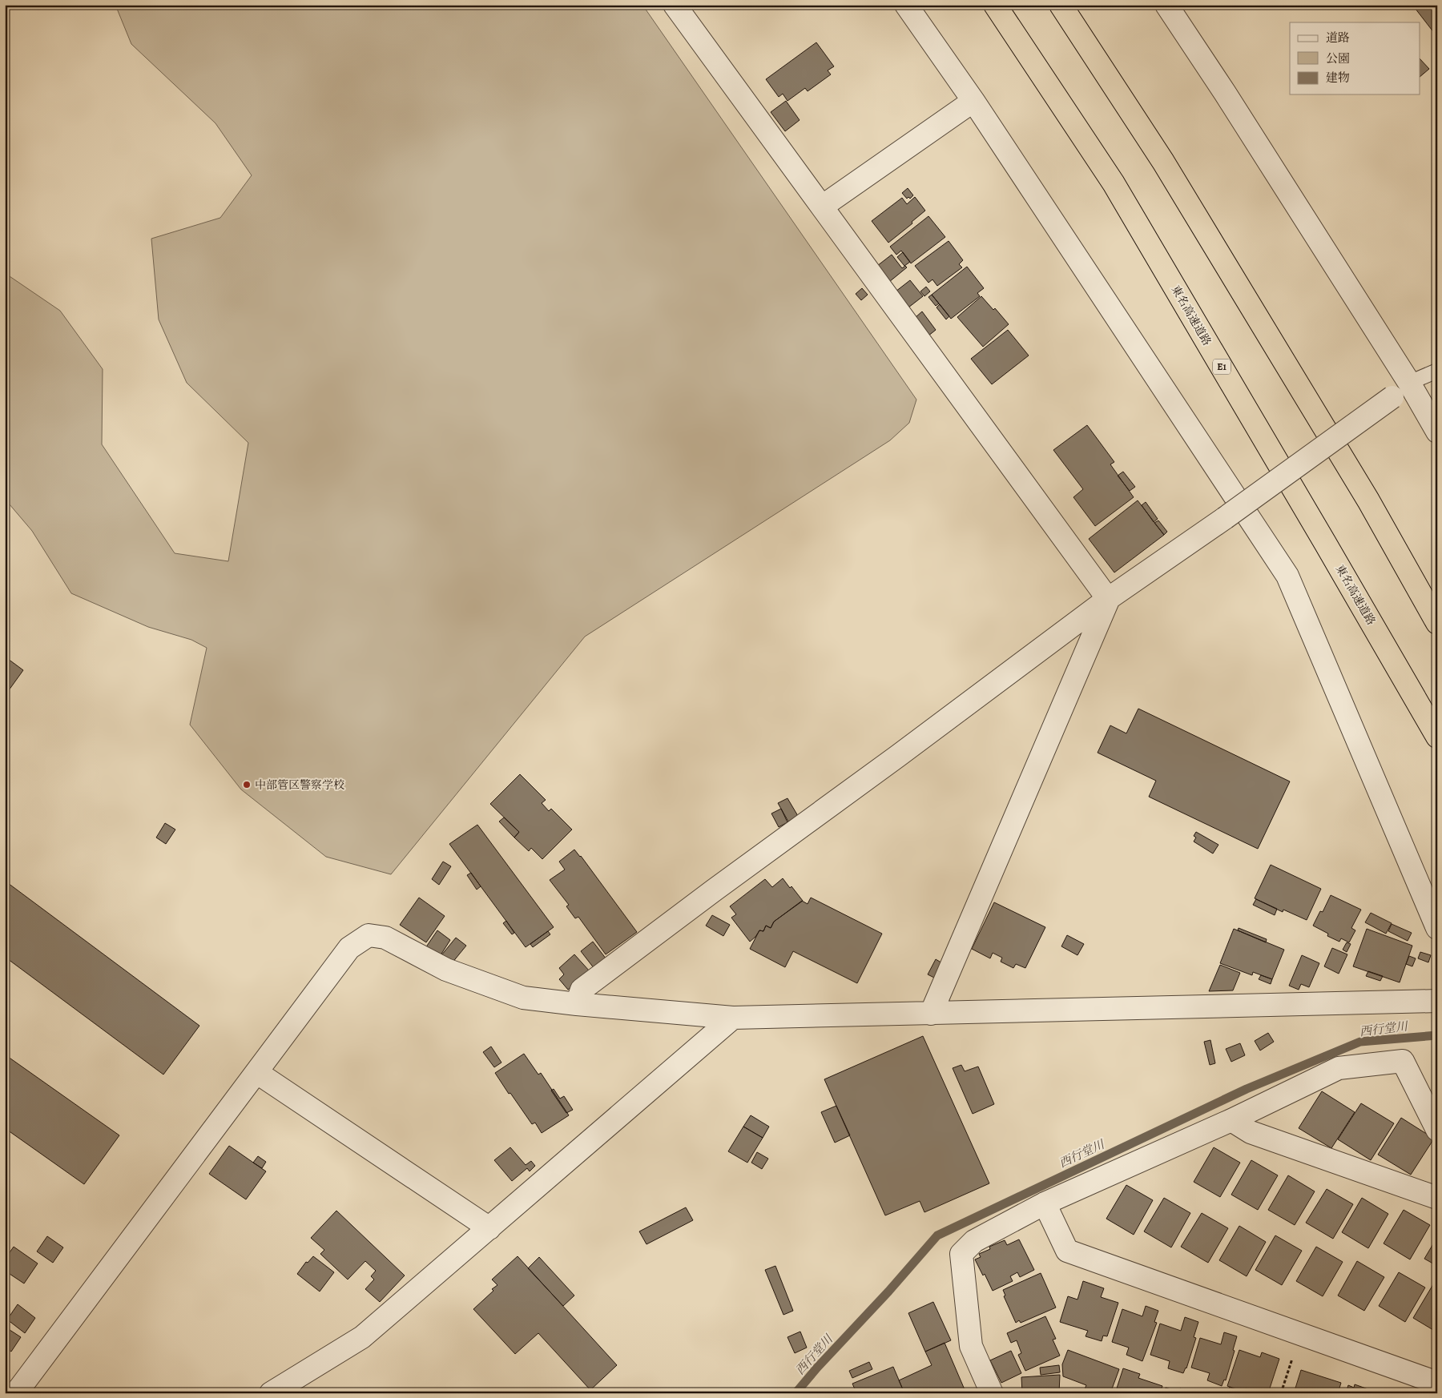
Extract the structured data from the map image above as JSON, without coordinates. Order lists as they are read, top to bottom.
{
  "streets": {
    "highway": ["東名高速道路", "E1"]
  },
  "water": ["西行堂川"],
  "places": ["中部管区警察学校"],
  "legend": ["道路", "公園", "建物"]
}
